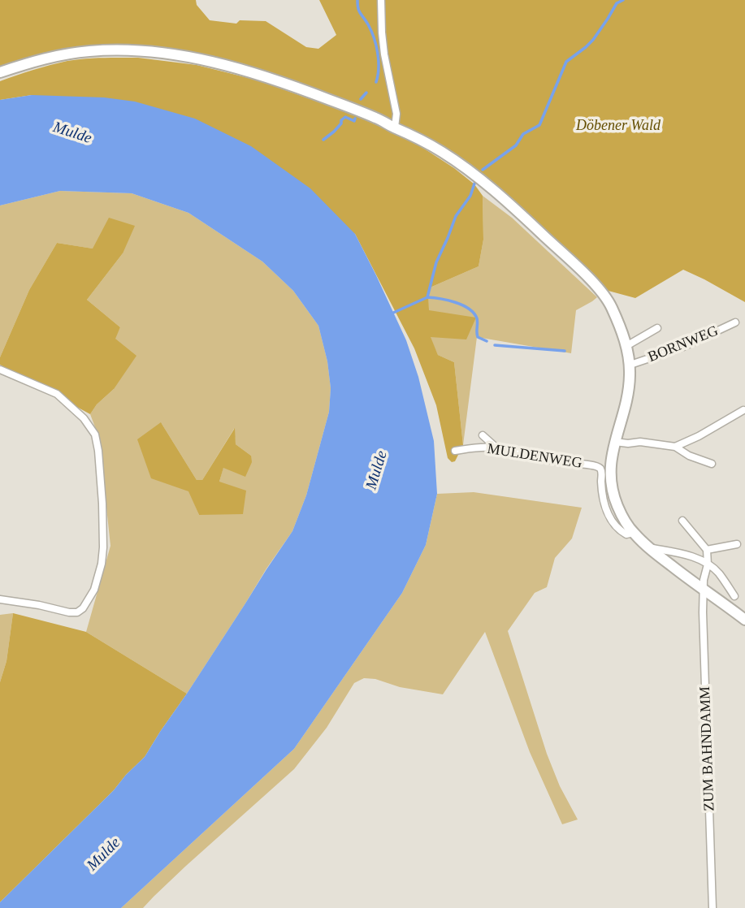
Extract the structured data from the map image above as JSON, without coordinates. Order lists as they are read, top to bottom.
{
  "streets": {
    "street": ["BORNWEG", "MULDENWEG", "ZUM BAHNDAMM"]
  },
  "water": ["Mulde"],
  "parks": ["Döbener Wald"]
}
